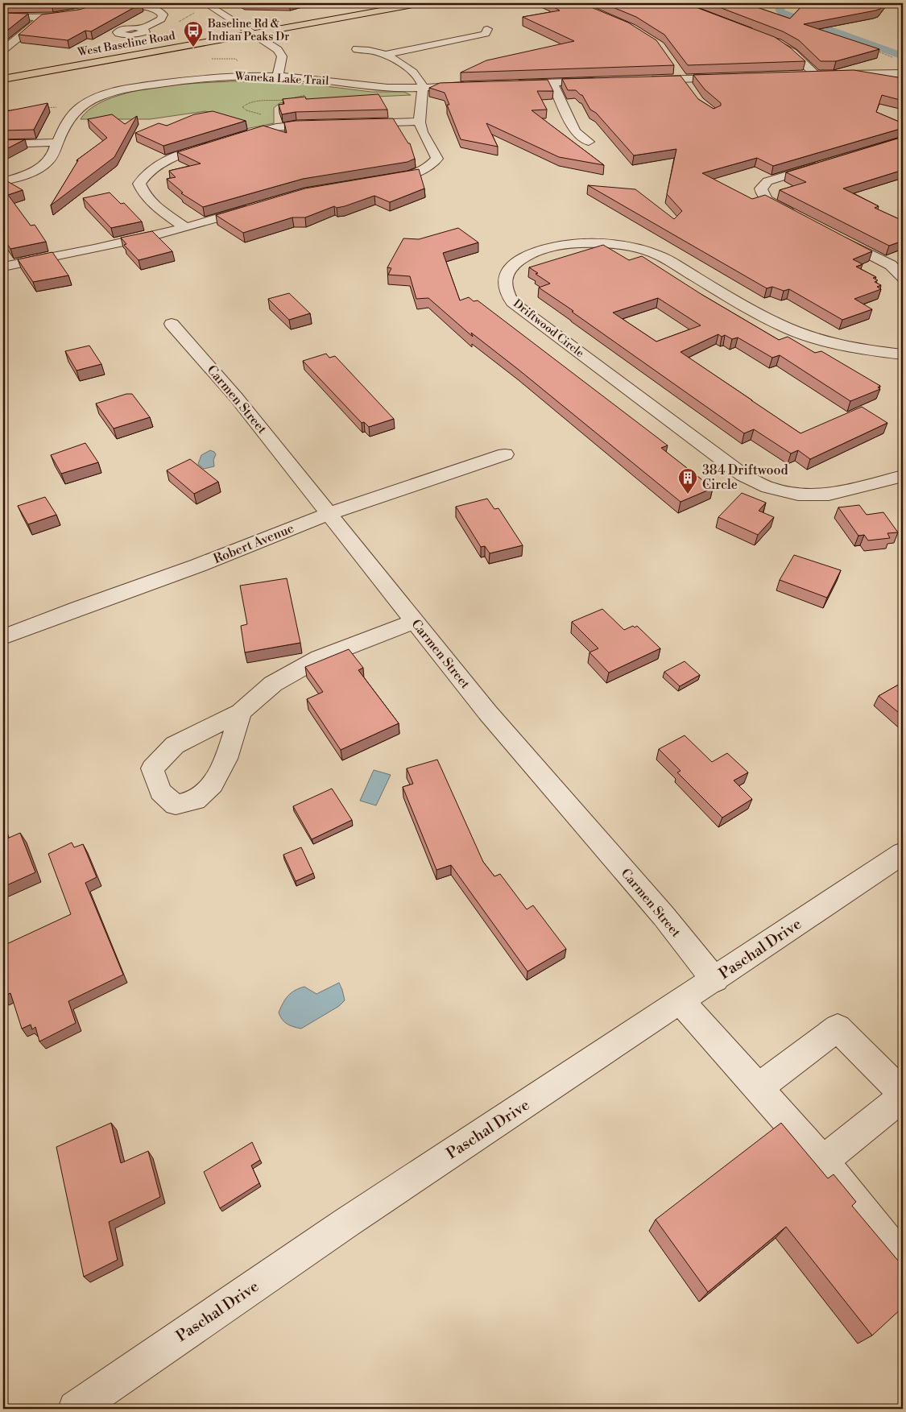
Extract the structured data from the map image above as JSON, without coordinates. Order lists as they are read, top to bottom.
{
  "streets": {
    "main road": ["West Baseline Road"],
    "street": [
      "Waneka Lake Trail",
      "Driftwood Circle",
      "Carmen Street",
      "Robert Avenue",
      "Paschal Drive"
    ]
  },
  "crossings": [
    ["Carmen Street", "Robert Avenue"],
    ["Carmen Street", "Paschal Drive"]
  ],
  "places": {
    "bus stop": ["Baseline Rd & Indian Peaks Dr"],
    "building": ["384 Driftwood Circle"]
  }
}
